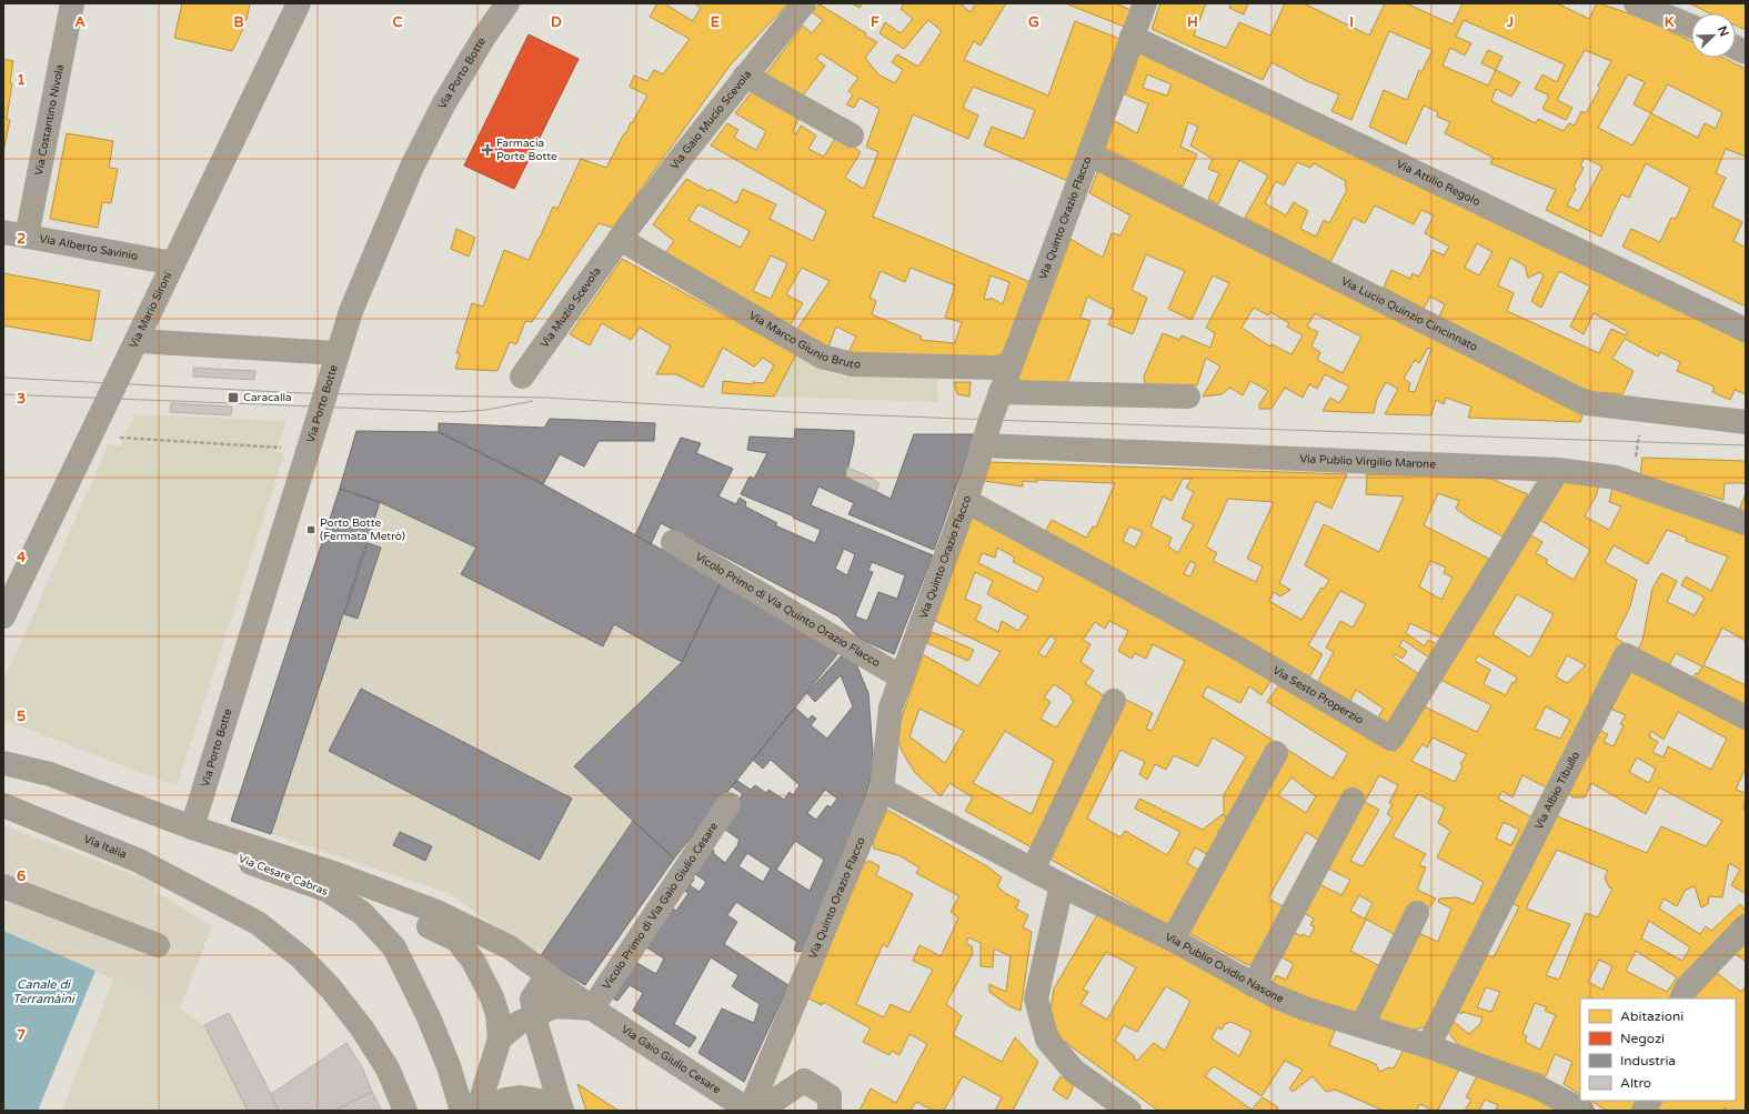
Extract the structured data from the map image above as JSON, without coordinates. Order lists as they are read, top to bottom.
{
  "streets": {
    "street": [
      "Via Porto Botte",
      "Via Costantino Nivola",
      "Via Gaio Mucio Scevola",
      "Via Attilio Regolo",
      "Via Quinto Orazio Flacco",
      "Via Alberto Savinio",
      "Via Muzio Scevola",
      "Via Mario Sironi",
      "Via Lucio Quinzio Cincinnato",
      "Via Marco Giunio Bruto",
      "Via Publio Virgilio Marone",
      "Vicolo Primo di Via Quinto Orazio Flacco",
      "Via Sesto Properzio",
      "Via Albio Tibullo",
      "Via Italia",
      "Via Cesare Cabras",
      "Vicolo Primo di Via Gaio Giulio Cesare",
      "Via Publio Ovidio Nasone",
      "Via Gaio Giulio Cesare"
    ]
  },
  "crossings": [
    ["Via Porto Botte", "Via Cesare Cabras"],
    ["Via Costantino Nivola", "Via Alberto Savinio"],
    ["Via Gaio Mucio Scevola", "Via Muzio Scevola"],
    ["Via Gaio Mucio Scevola", "Via Marco Giunio Bruto"],
    ["Via Attilio Regolo", "Via Quinto Orazio Flacco"],
    ["Via Quinto Orazio Flacco", "Via Lucio Quinzio Cincinnato"],
    ["Via Quinto Orazio Flacco", "Via Marco Giunio Bruto"],
    ["Via Quinto Orazio Flacco", "Via Publio Virgilio Marone"],
    ["Via Quinto Orazio Flacco", "Vicolo Primo di Via Quinto Orazio Flacco"],
    ["Via Quinto Orazio Flacco", "Via Sesto Properzio"],
    ["Via Quinto Orazio Flacco", "Via Publio Ovidio Nasone"],
    ["Via Quinto Orazio Flacco", "Via Gaio Giulio Cesare"],
    ["Via Alberto Savinio", "Via Mario Sironi"],
    ["Via Muzio Scevola", "Via Marco Giunio Bruto"],
    ["Via Publio Virgilio Marone", "Via Sesto Properzio"],
    ["Via Albio Tibullo", "Via Publio Ovidio Nasone"],
    ["Via Cesare Cabras", "Vicolo Primo di Via Gaio Giulio Cesare"],
    ["Via Cesare Cabras", "Via Gaio Giulio Cesare"],
    ["Vicolo Primo di Via Gaio Giulio Cesare", "Via Gaio Giulio Cesare"]
  ],
  "water": ["Canale di Terramàini"],
  "places": {
    "health": ["Farmacia Porte Botte"],
    "transit": ["Caracalla", "Porto Botte (Fermata Metrò)"]
  },
  "legend": [
    "Abitazioni",
    "Negozi",
    "Industria",
    "Altro"
  ],
  "north": "top right",
  "grid": {
    "columns": [
      "A",
      "B",
      "C",
      "D",
      "E",
      "F",
      "G",
      "H",
      "I",
      "J",
      "K"
    ],
    "rows": [
      "1",
      "2",
      "3",
      "4",
      "5",
      "6",
      "7"
    ]
  }
}
